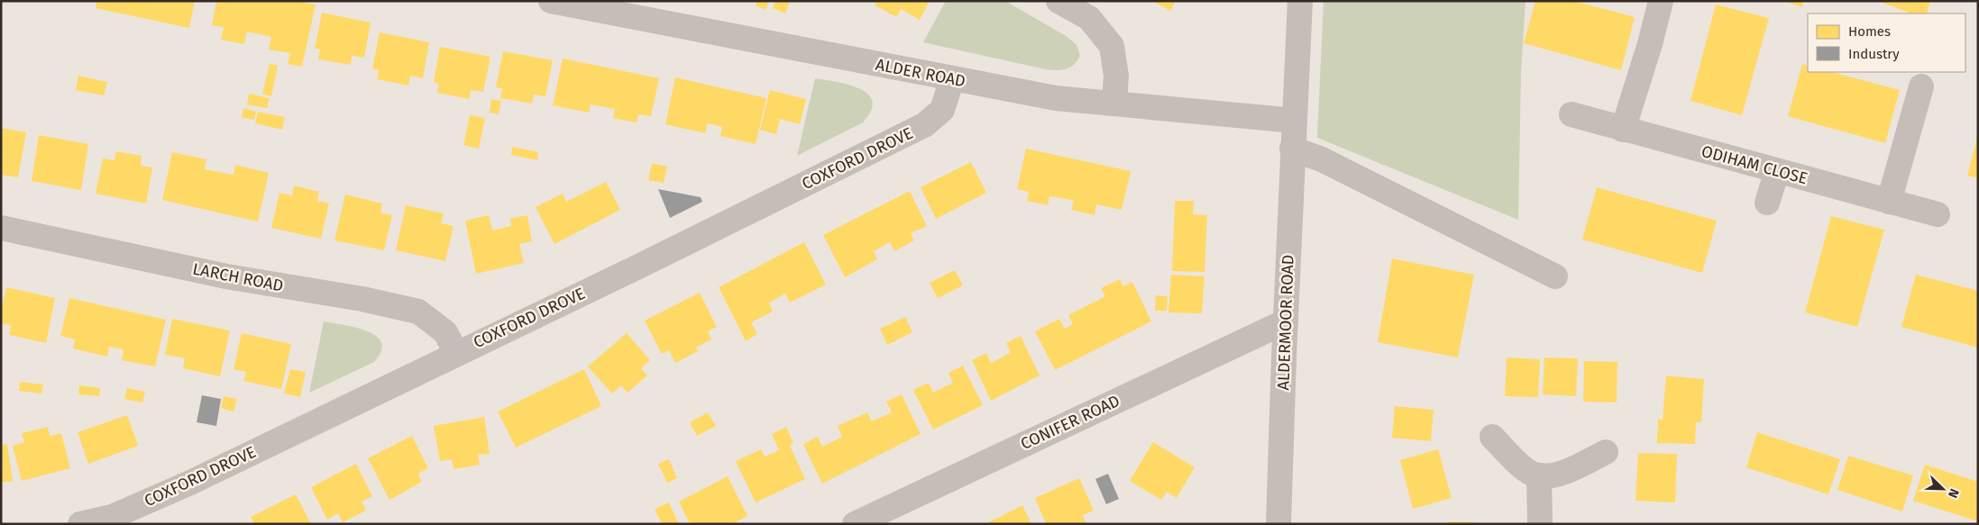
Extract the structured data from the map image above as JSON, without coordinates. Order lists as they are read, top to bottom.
{
  "streets": {
    "street": [
      "ALDER ROAD",
      "COXFORD DROVE",
      "ODIHAM CLOSE",
      "LARCH ROAD",
      "ALDERMOOR ROAD",
      "CONIFER ROAD"
    ]
  },
  "crossings": [
    ["ALDER ROAD", "COXFORD DROVE"],
    ["ALDER ROAD", "ALDERMOOR ROAD"],
    ["COXFORD DROVE", "LARCH ROAD"],
    ["ALDERMOOR ROAD", "CONIFER ROAD"]
  ],
  "legend": ["Homes", "Industry"],
  "north": "bottom right"
}
